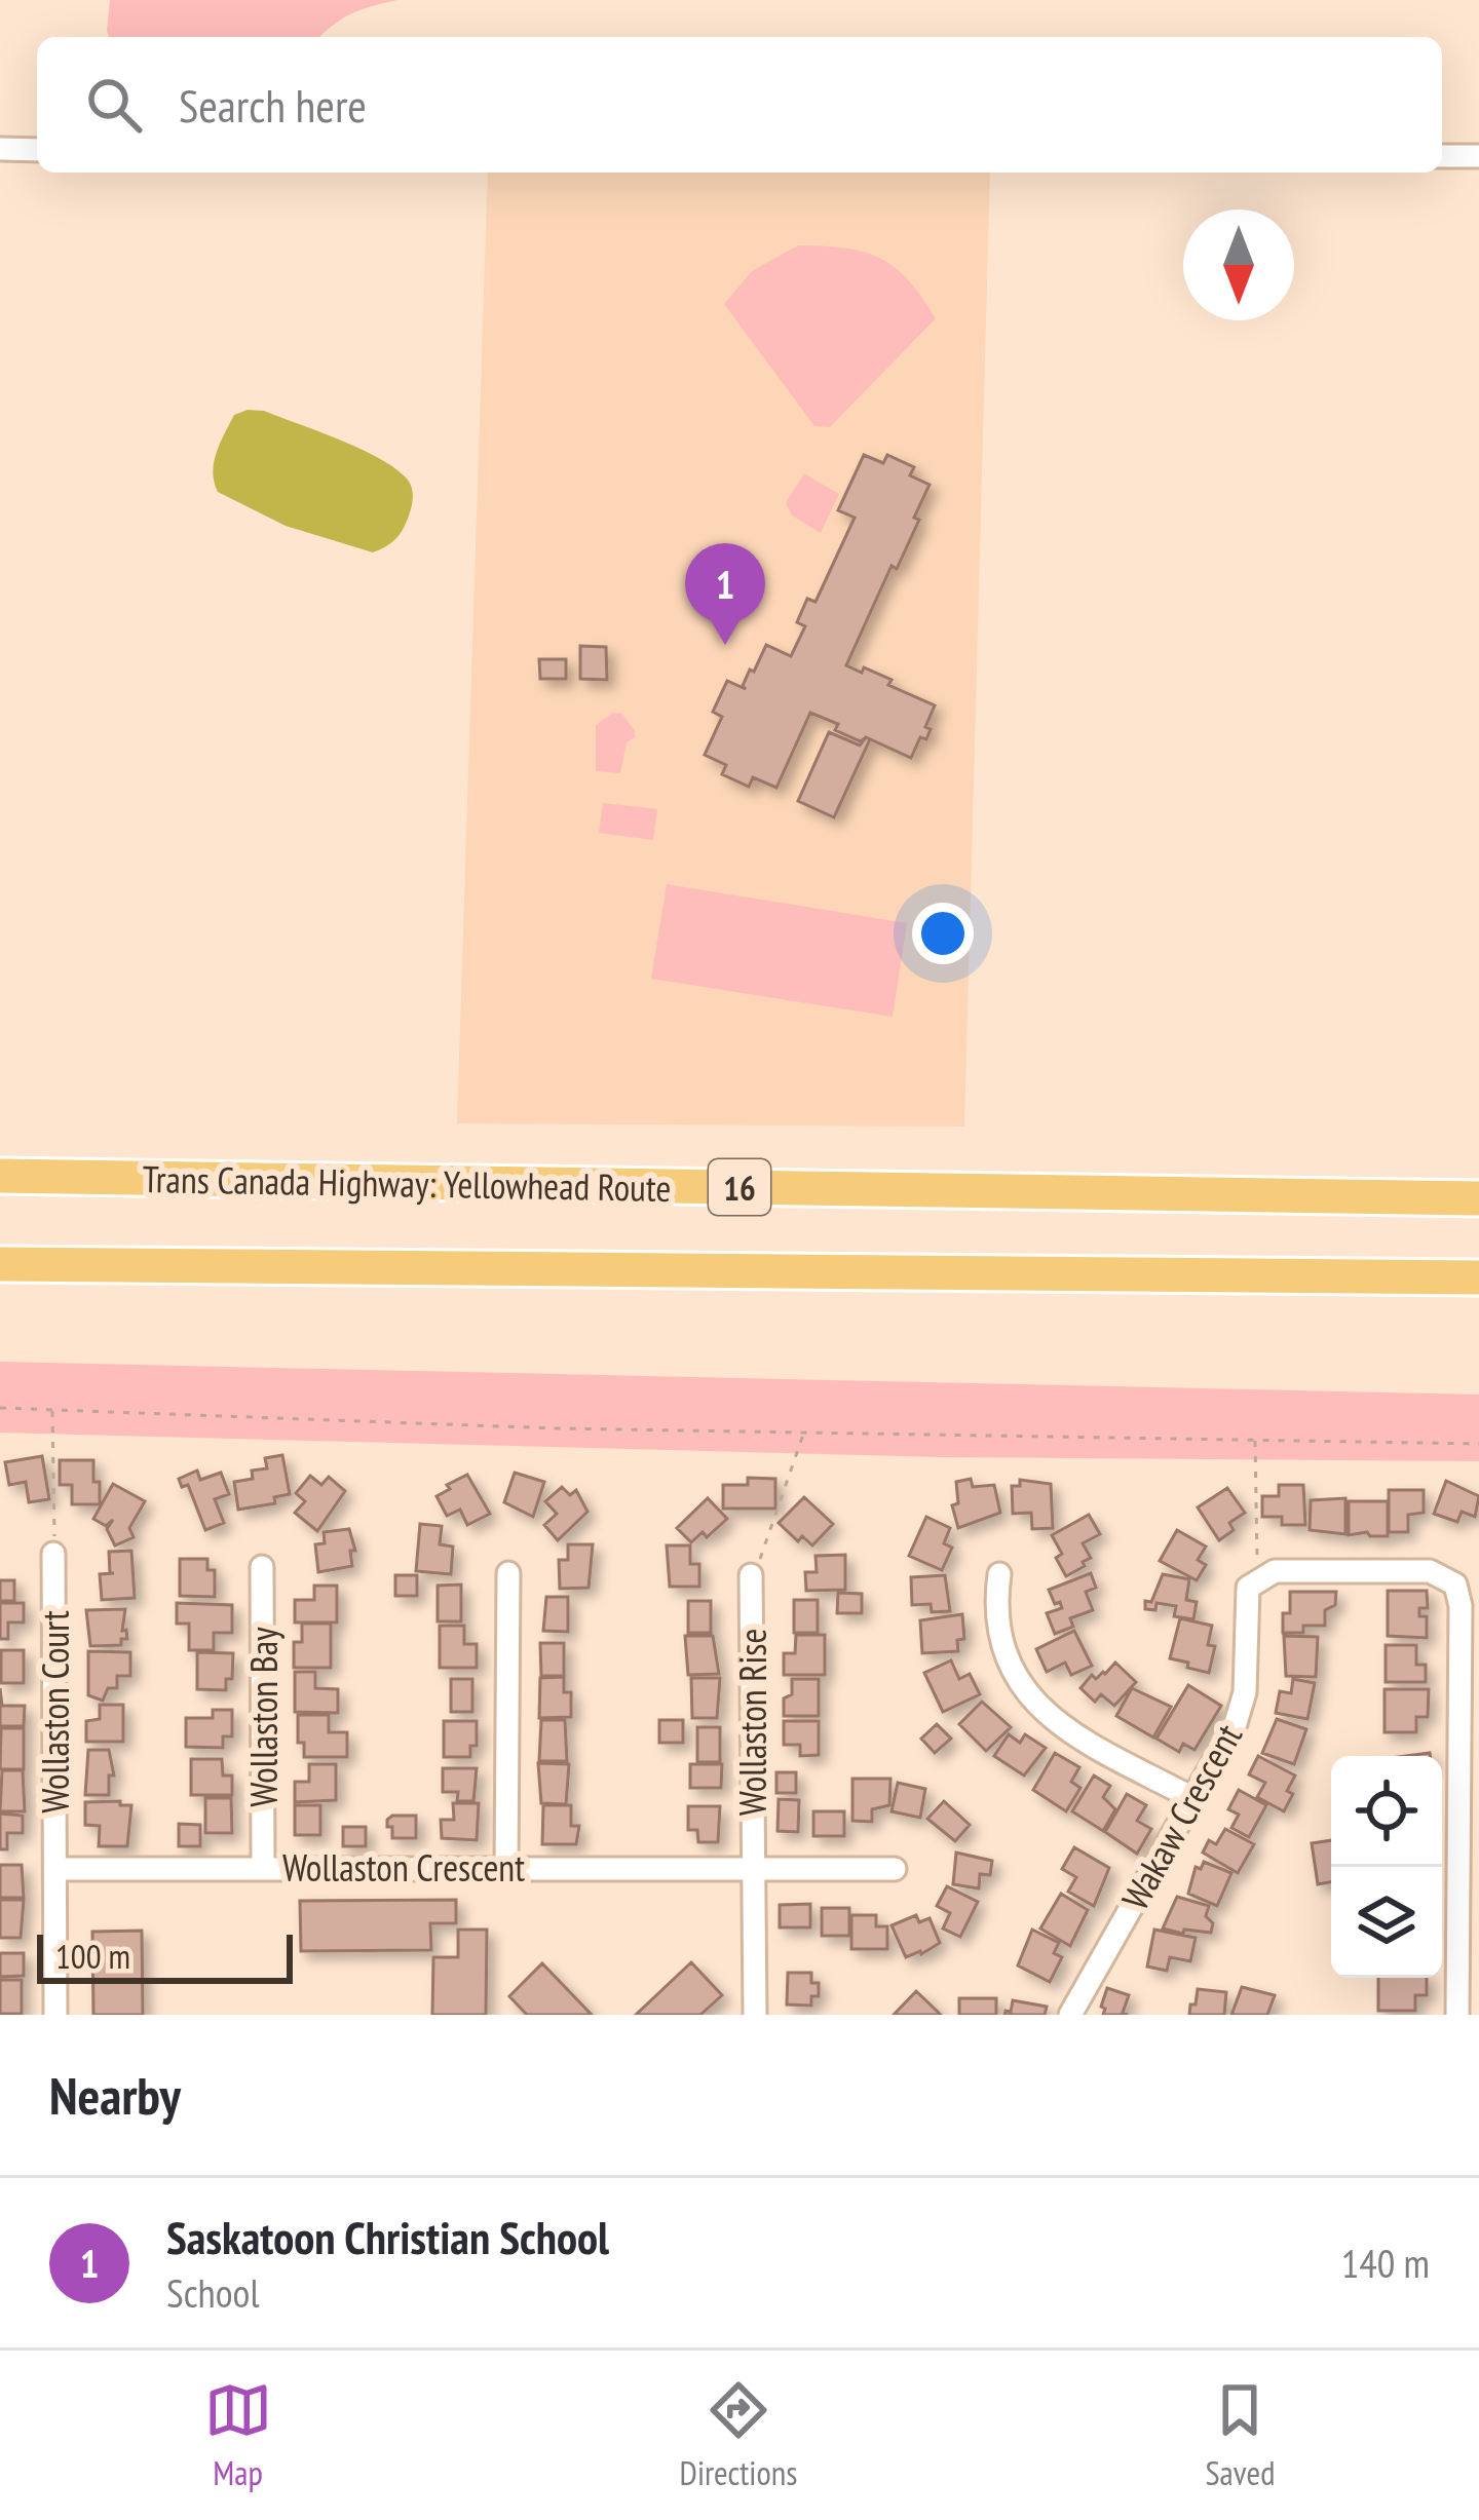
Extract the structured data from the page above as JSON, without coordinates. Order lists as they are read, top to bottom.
{
  "streets": {
    "highway": ["Trans Canada Highway: Yellowhead Route", "16"],
    "street": [
      "Wollaston Court",
      "Wollaston Bay",
      "Wollaston Rise",
      "Wakaw Crescent",
      "Wollaston Crescent"
    ]
  },
  "crossings": [
    ["Wollaston Court", "Wollaston Crescent"],
    ["Wollaston Bay", "Wollaston Crescent"],
    ["Wollaston Rise", "Wollaston Crescent"]
  ],
  "scale_bar": "100 m",
  "north": "bottom",
  "page": {
    "search": "Search here",
    "pins": "1",
    "scale": "100 m",
    "heading": "Nearby",
    "list": [
      {
        "mark": "1",
        "name": "Saskatoon Christian School",
        "note": "School",
        "value": "140 m"
      }
    ],
    "nav": ["Map", "Directions", "Saved"]
  }
}
